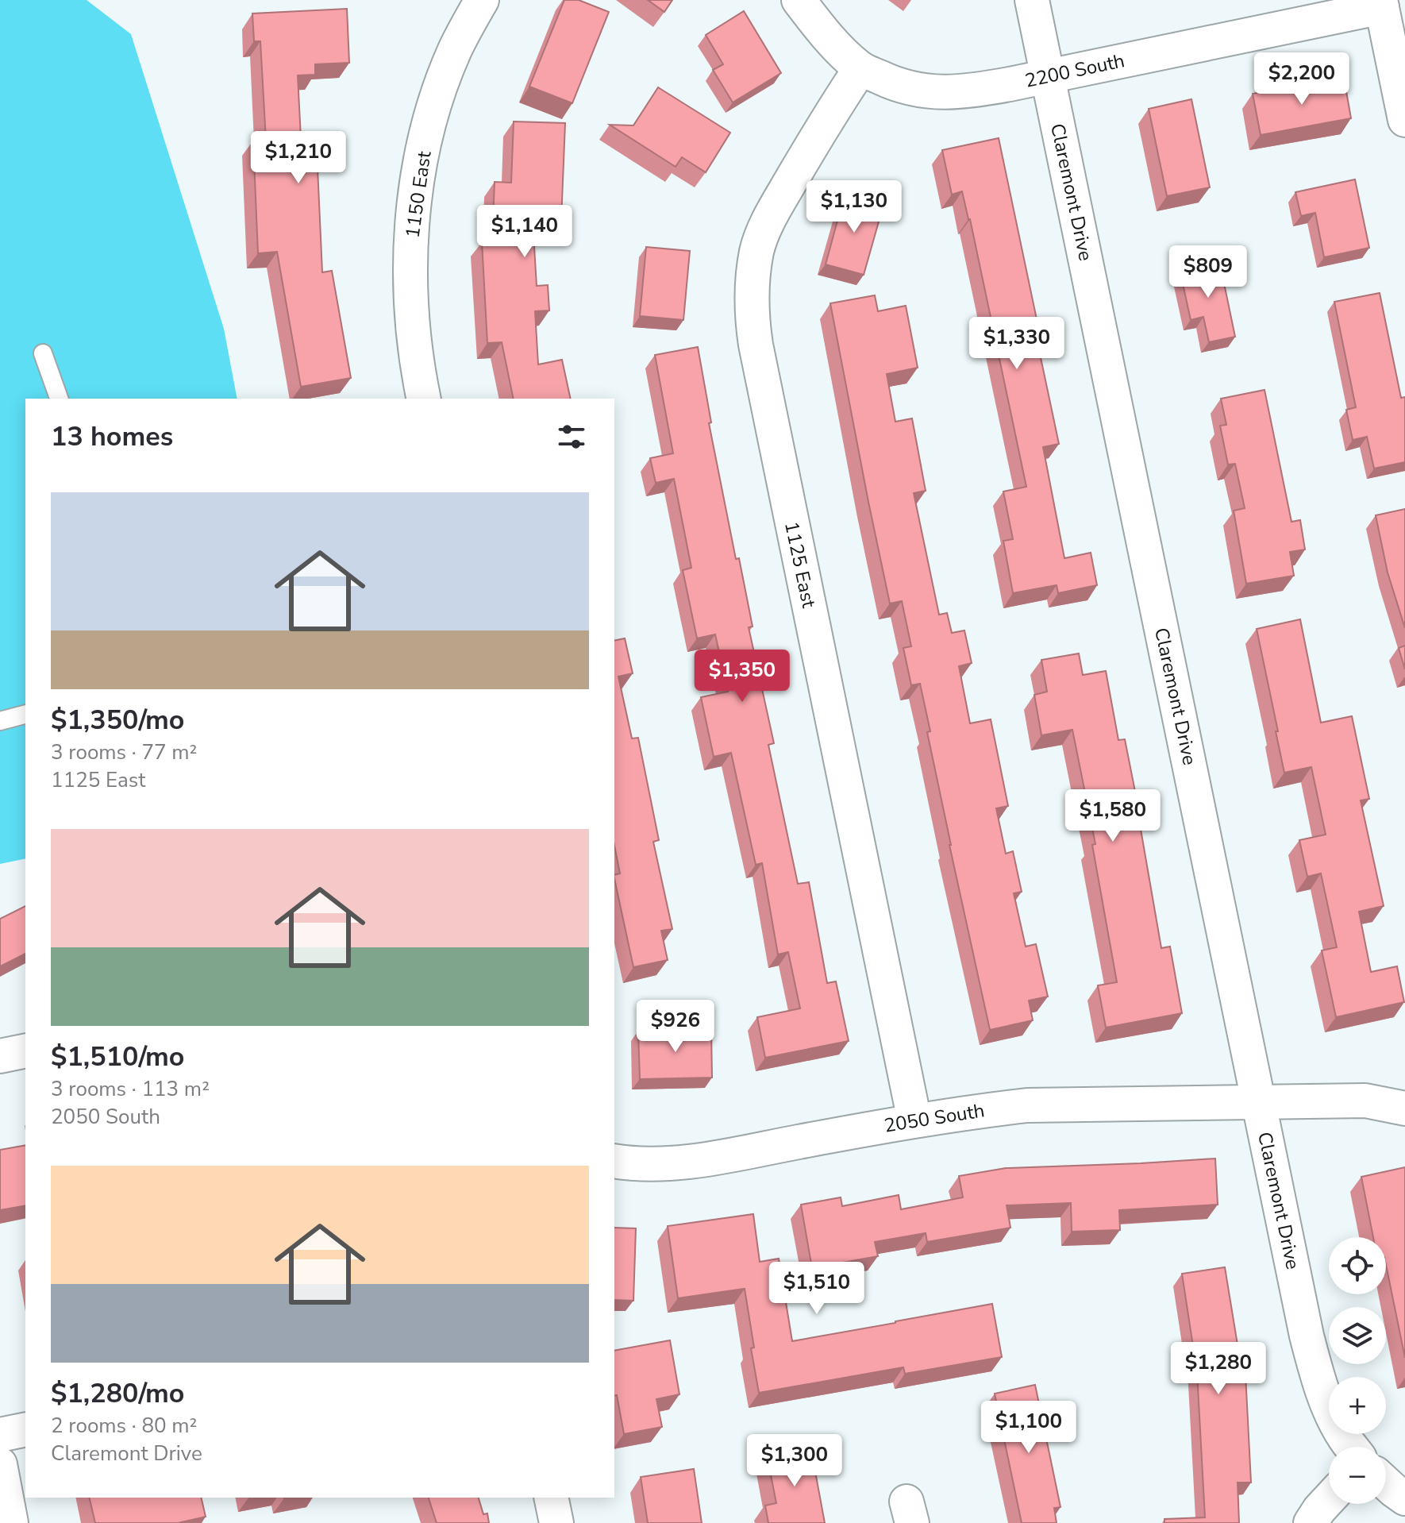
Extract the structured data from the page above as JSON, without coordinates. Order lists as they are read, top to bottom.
{
  "streets": {
    "street": [
      "2200 South",
      "Claremont Drive",
      "1150 East",
      "1125 East",
      "2050 South"
    ]
  },
  "crossings": [
    ["2200 South", "Claremont Drive"],
    ["2200 South", "1125 East"],
    ["Claremont Drive", "2050 South"],
    ["1125 East", "2050 South"]
  ],
  "page": {
    "price": [
      "$2,200",
      "$1,210",
      "$1,130",
      "$1,140",
      "$809",
      "$1,330",
      "$1,350",
      "$1,580",
      "$926",
      "$1,510",
      "$1,280",
      "$1,100",
      "$1,300"
    ],
    "heading": "13 homes",
    "list": [
      {
        "name": "$1,350/mo",
        "note": "3 rooms · 77 m² · 1125 East"
      },
      {
        "name": "$1,510/mo",
        "note": "3 rooms · 113 m² · 2050 South"
      },
      {
        "name": "$1,280/mo",
        "note": "2 rooms · 80 m² · Claremont Drive"
      }
    ],
    "map_buttons": ["+", "−"]
  }
}
